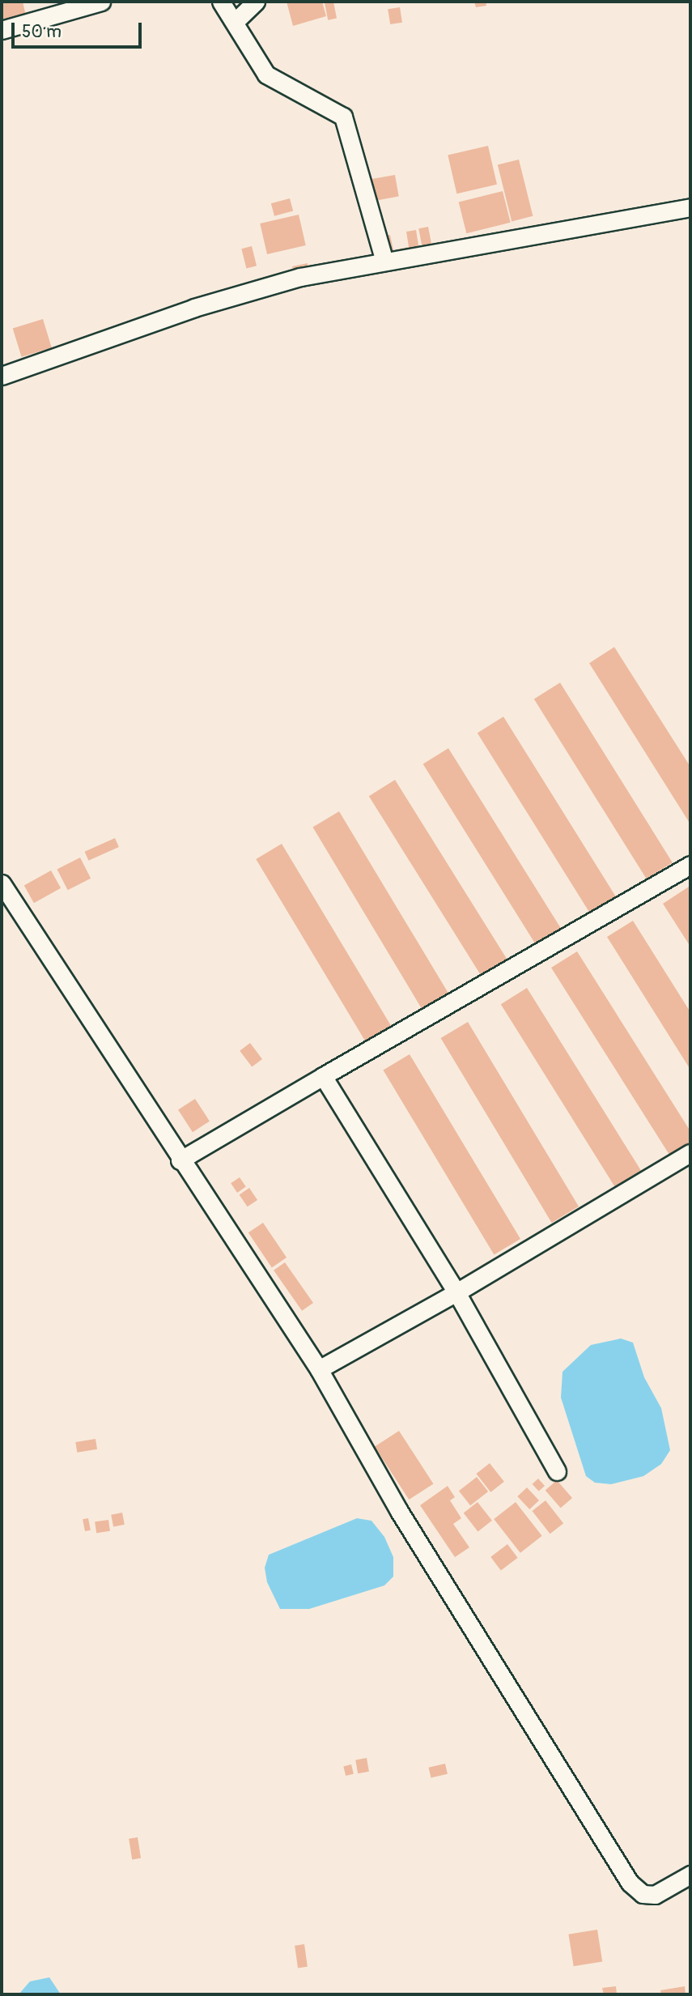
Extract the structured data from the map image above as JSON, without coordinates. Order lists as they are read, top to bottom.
{
  "scale_bar": "50 m"
}
